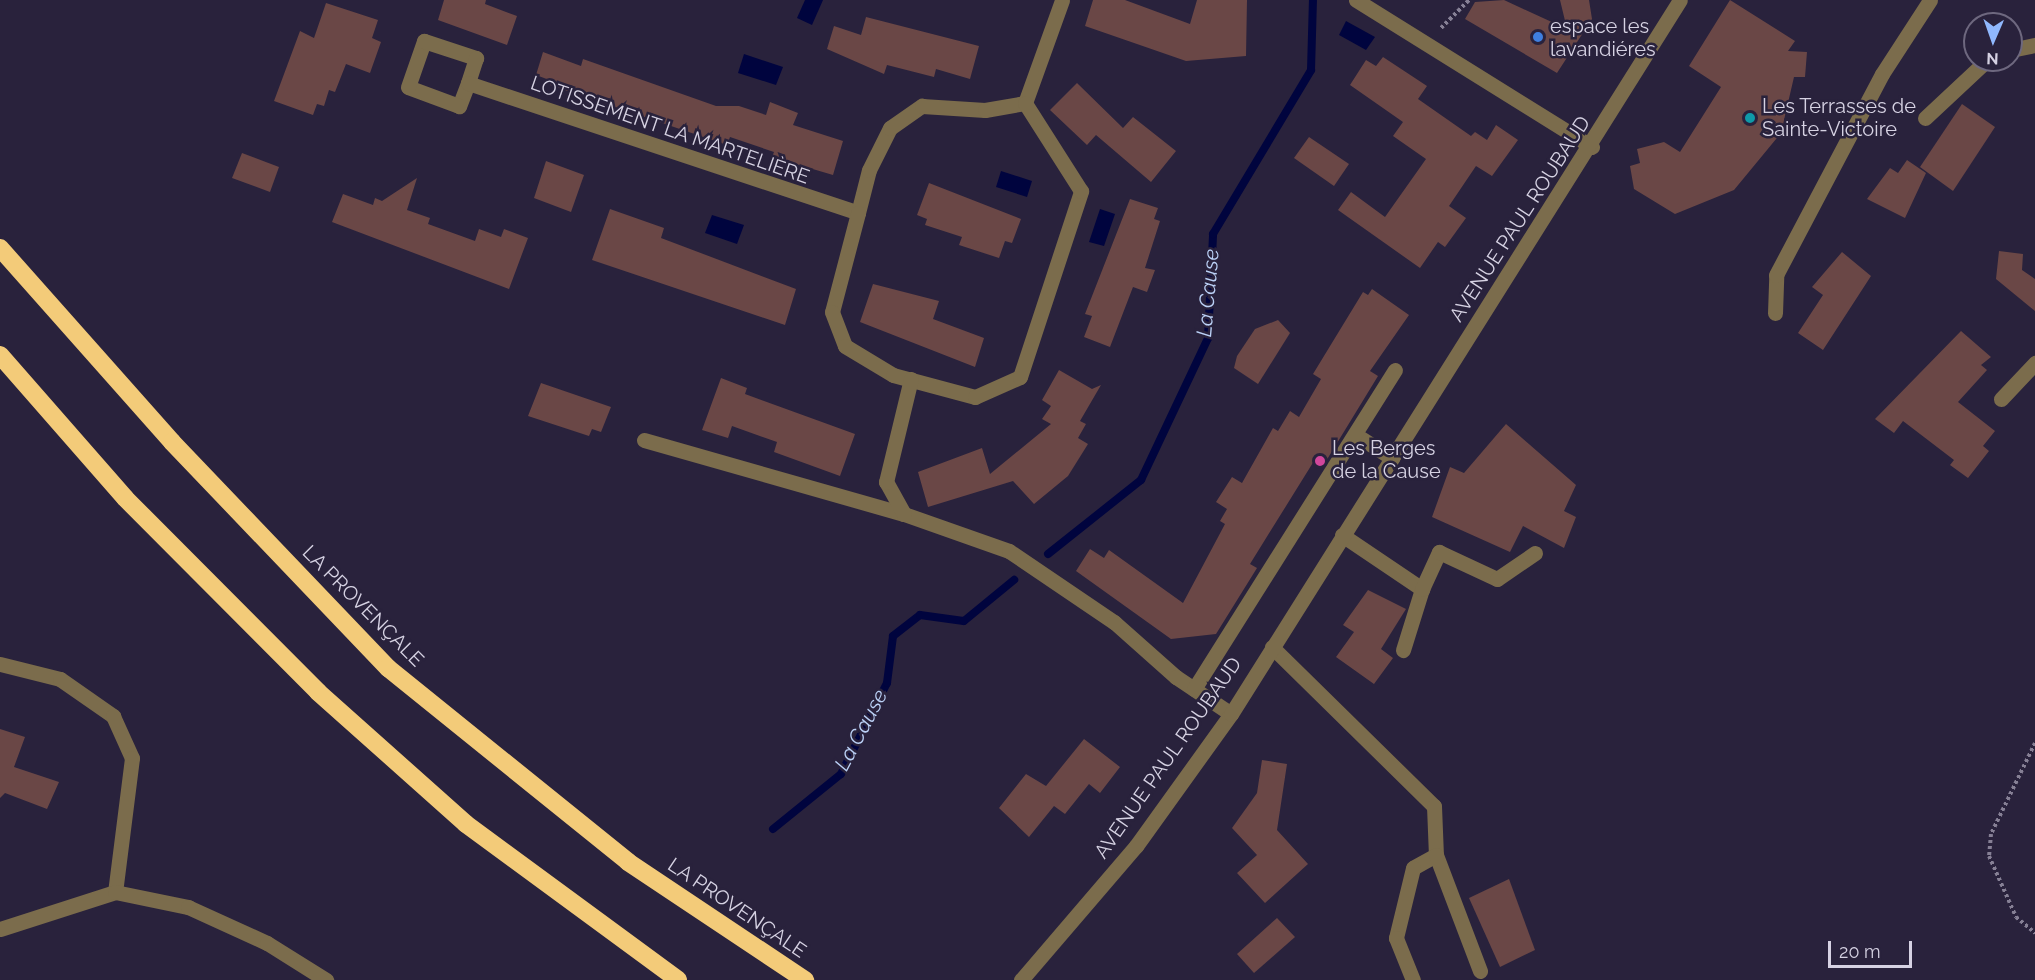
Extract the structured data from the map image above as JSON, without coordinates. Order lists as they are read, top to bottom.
{
  "streets": {
    "highway": ["LA PROVENÇALE"],
    "street": ["LOTISSEMENT LA MARTELIÈRE", "AVENUE PAUL ROUBAUD"]
  },
  "water": ["La Cause"],
  "places": ["espace les lavandiéres", "Les Terrasses de Sainte-Victoire", "Les Berges de la Cause"],
  "scale_bar": "20 m",
  "north": "bottom"
}
